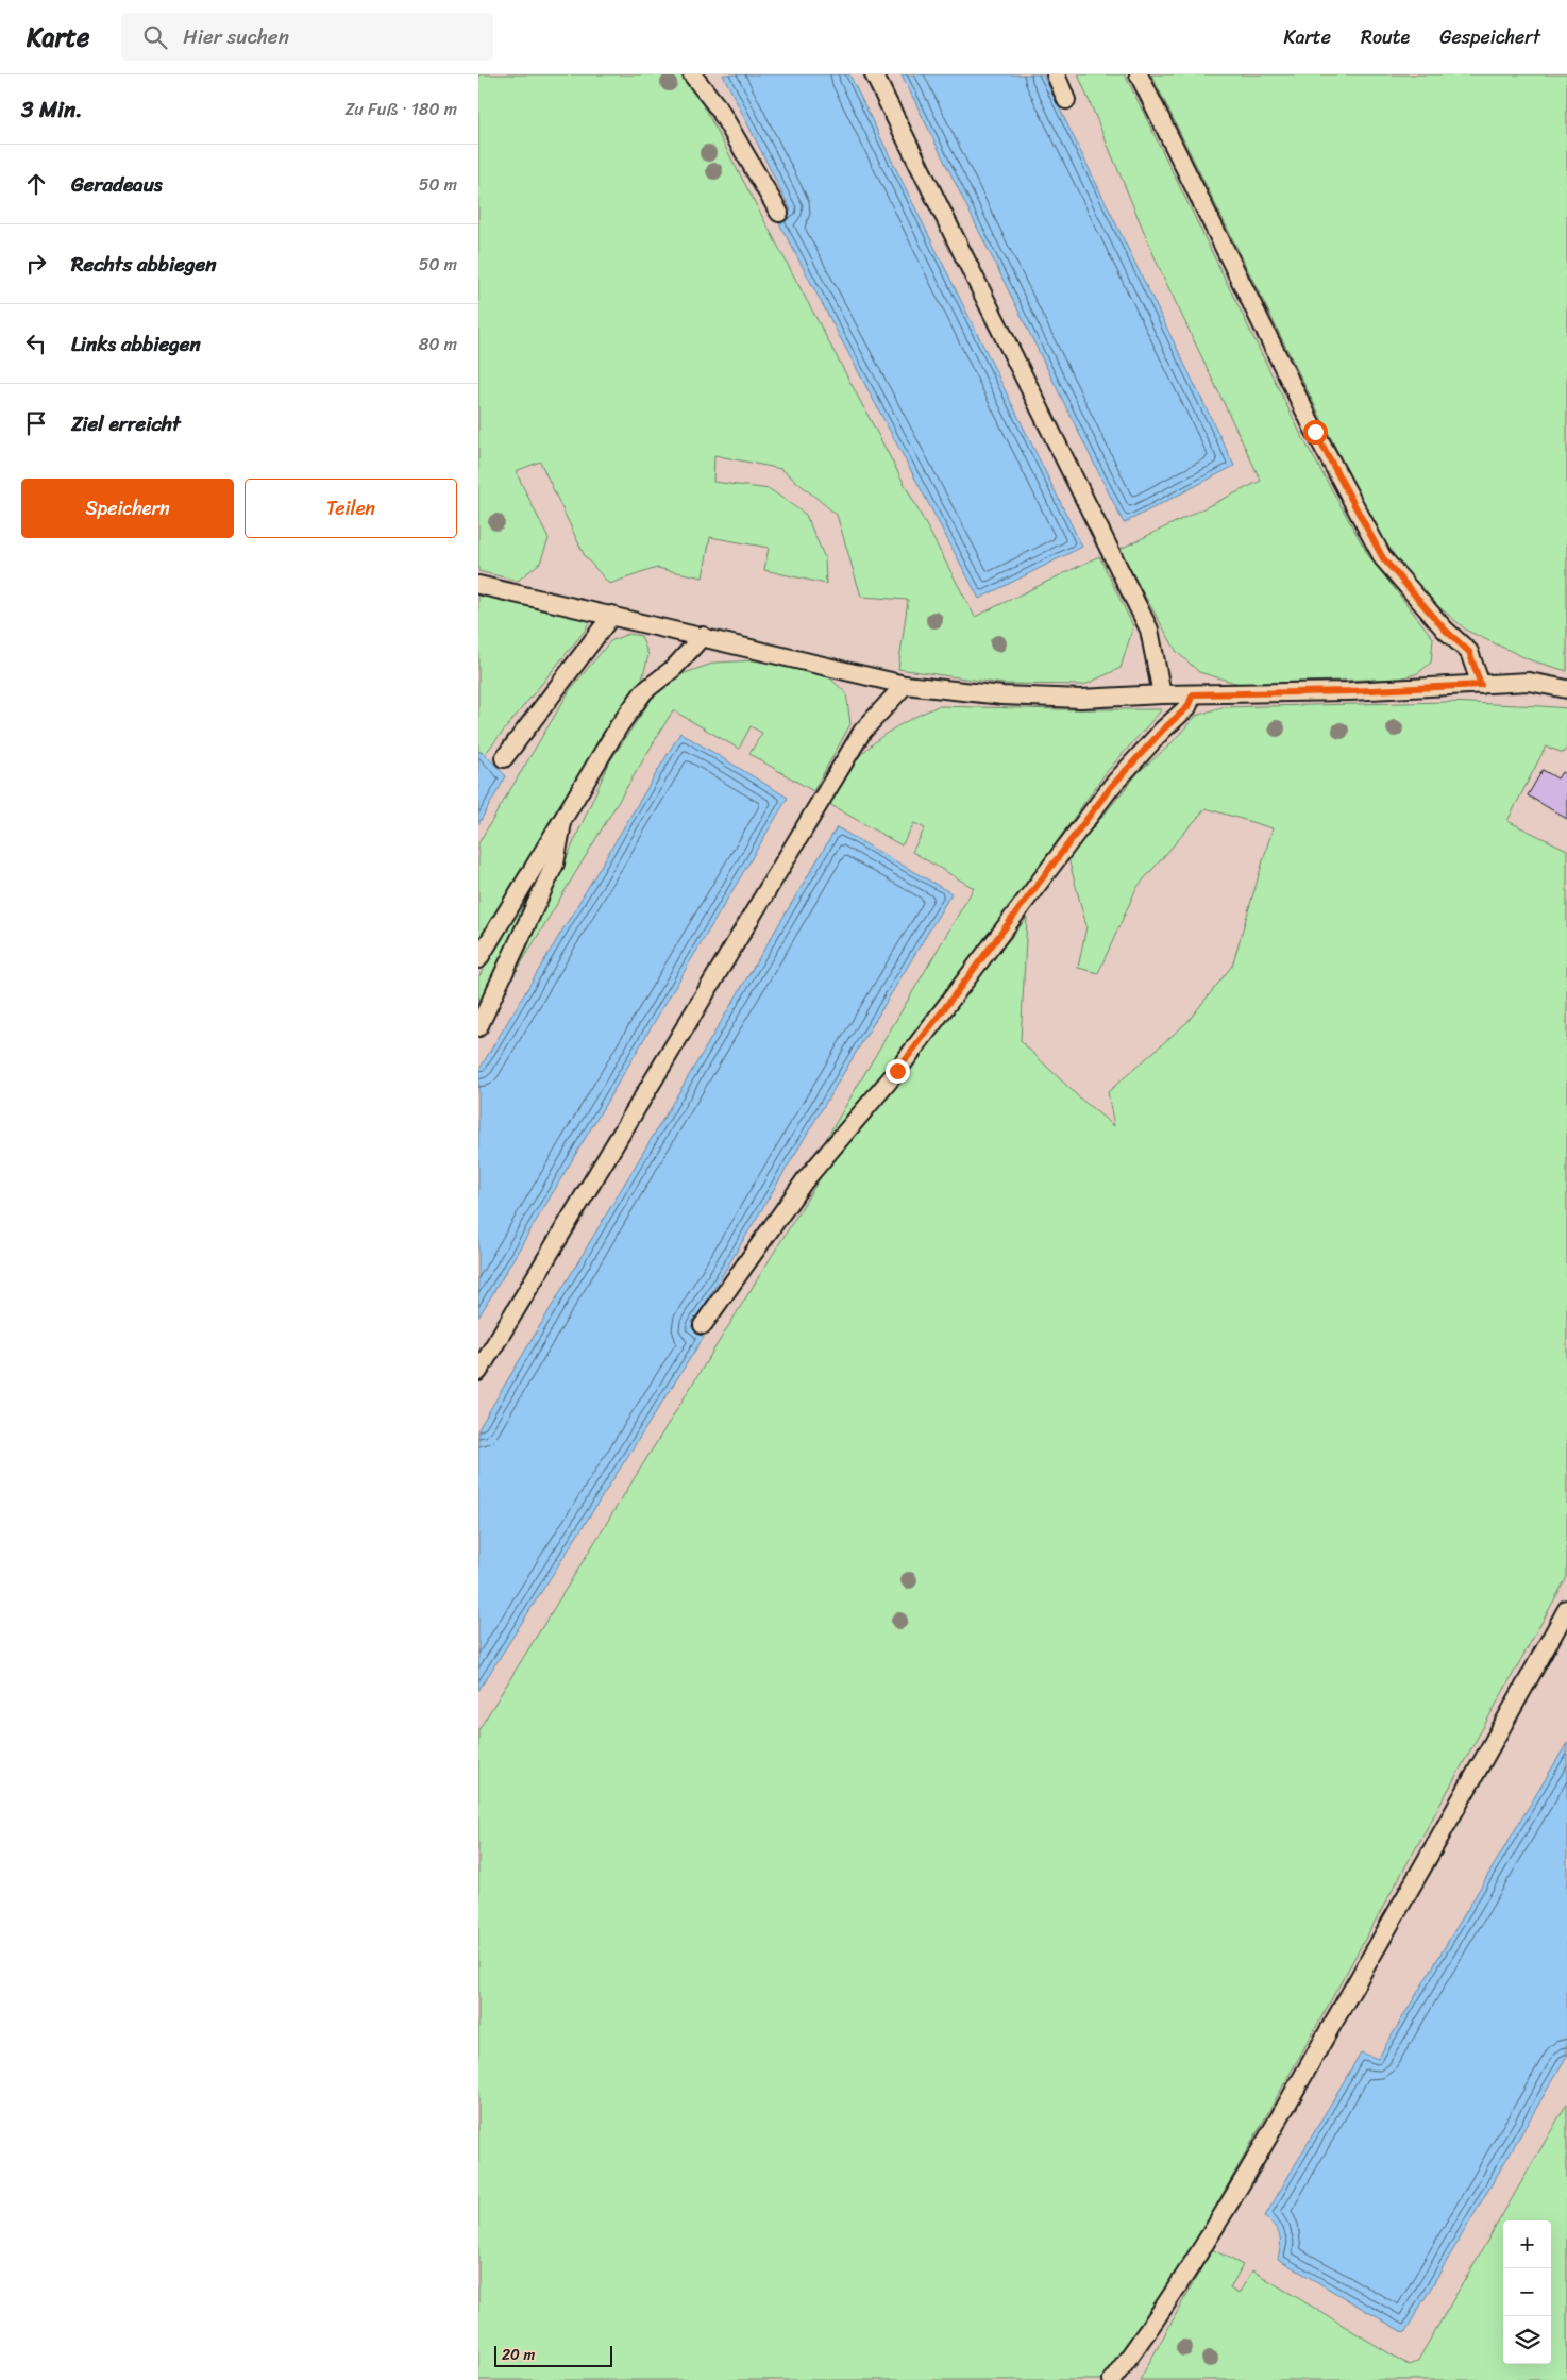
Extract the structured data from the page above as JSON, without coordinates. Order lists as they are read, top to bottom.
{
  "scale_bar": "20 m",
  "page": {
    "header": "Karte",
    "search": "Hier suchen",
    "nav": ["Karte", "Route", "Gespeichert"],
    "heading": ["3 Min.", "Zu Fuß · 180 m"],
    "list": [
      ["Geradeaus", "50 m"],
      ["Rechts abbiegen", "50 m"],
      ["Links abbiegen", "80 m"],
      "Ziel erreicht"
    ],
    "buttons": ["Speichern", "Teilen"],
    "map_buttons": ["+", "−"],
    "scale": "20 m"
  }
}
